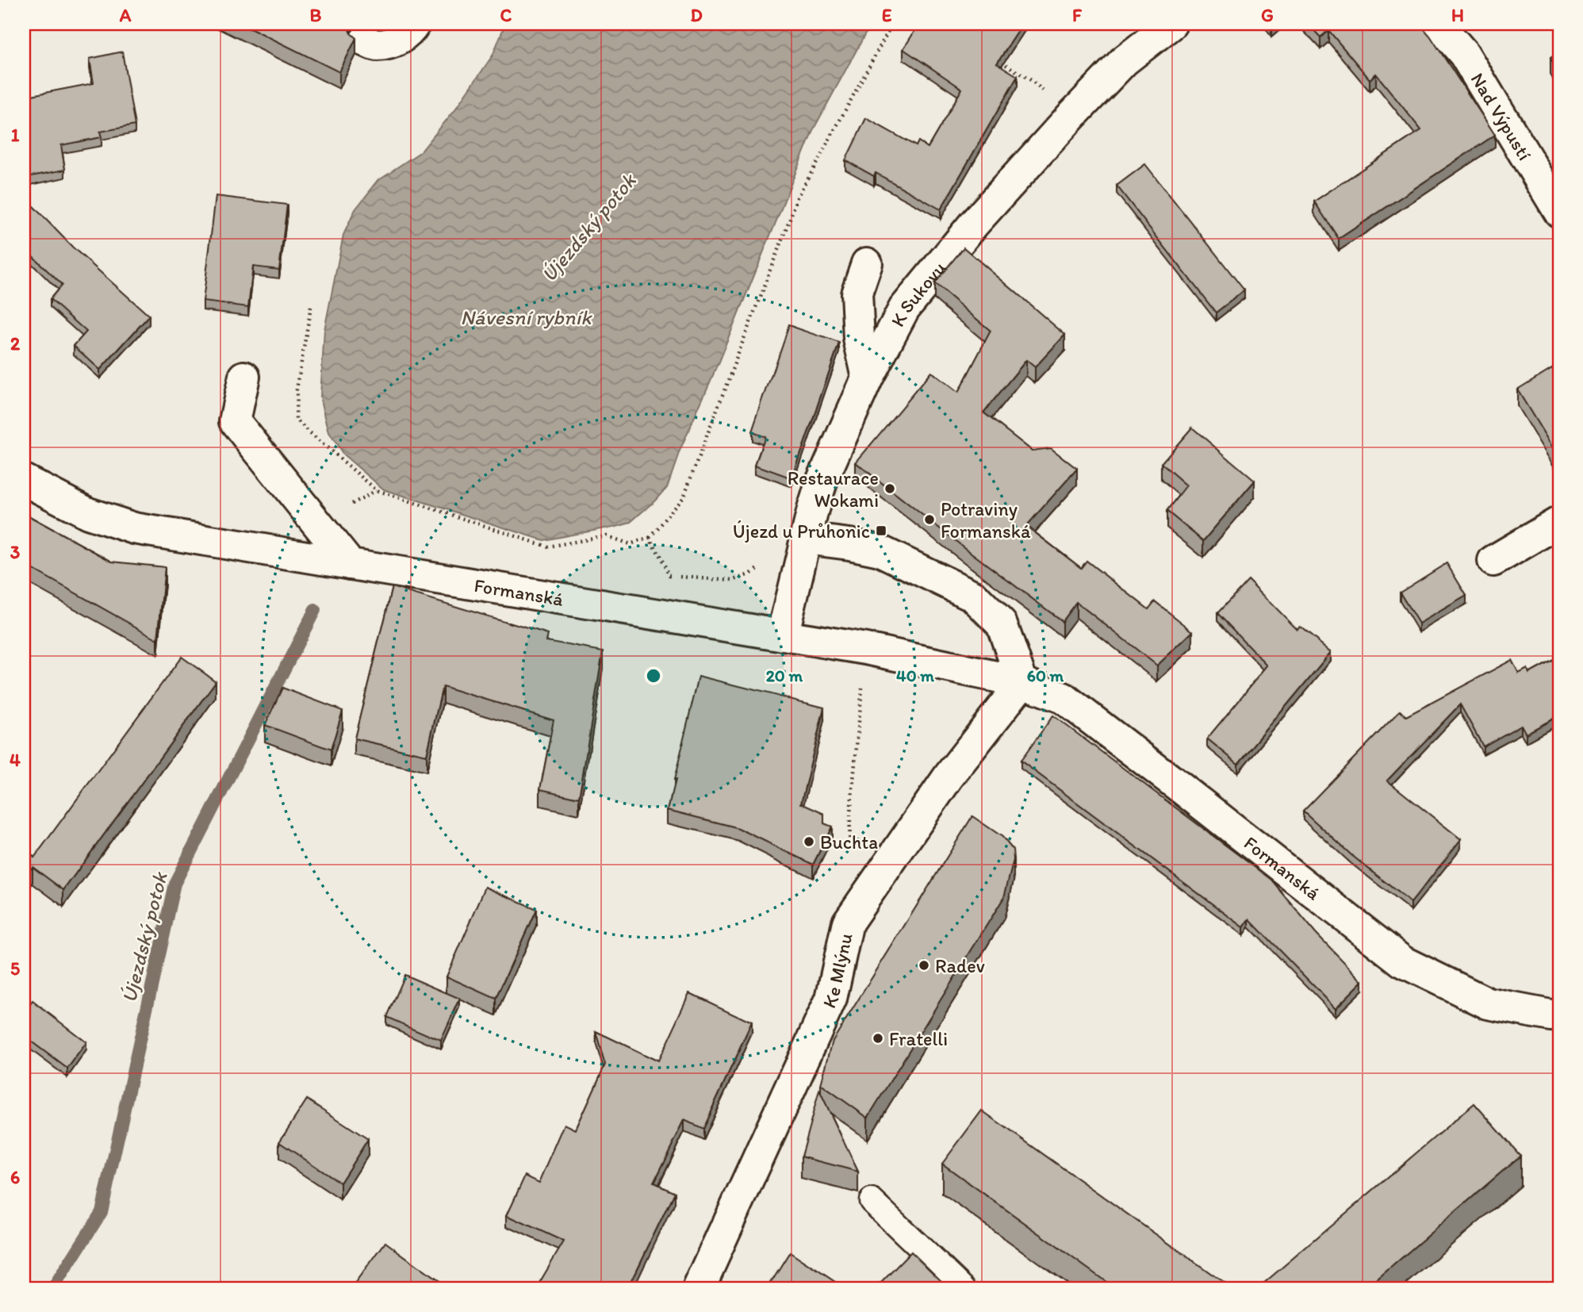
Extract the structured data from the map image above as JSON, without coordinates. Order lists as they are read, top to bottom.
{
  "streets": {
    "street": [
      "Nad Výpustí",
      "K Sukovu",
      "Formanská",
      "Ke Mlýnu"
    ]
  },
  "crossings": [
    ["K Sukovu", "Formanská"],
    ["Formanská", "Ke Mlýnu"]
  ],
  "water": ["Újezdský potok", "Návesní rybník"],
  "places": {
    "other": [
      "Restaurace Wokami",
      "Potraviny Formanská",
      "Buchta",
      "Radev",
      "Fratelli"
    ],
    "transit": ["Újezd u Průhonic"]
  },
  "grid": {
    "columns": [
      "A",
      "B",
      "C",
      "D",
      "E",
      "F",
      "G",
      "H"
    ],
    "rows": [
      "1",
      "2",
      "3",
      "4",
      "5",
      "6"
    ]
  },
  "rings": ["20 m", "40 m", "60 m"]
}
